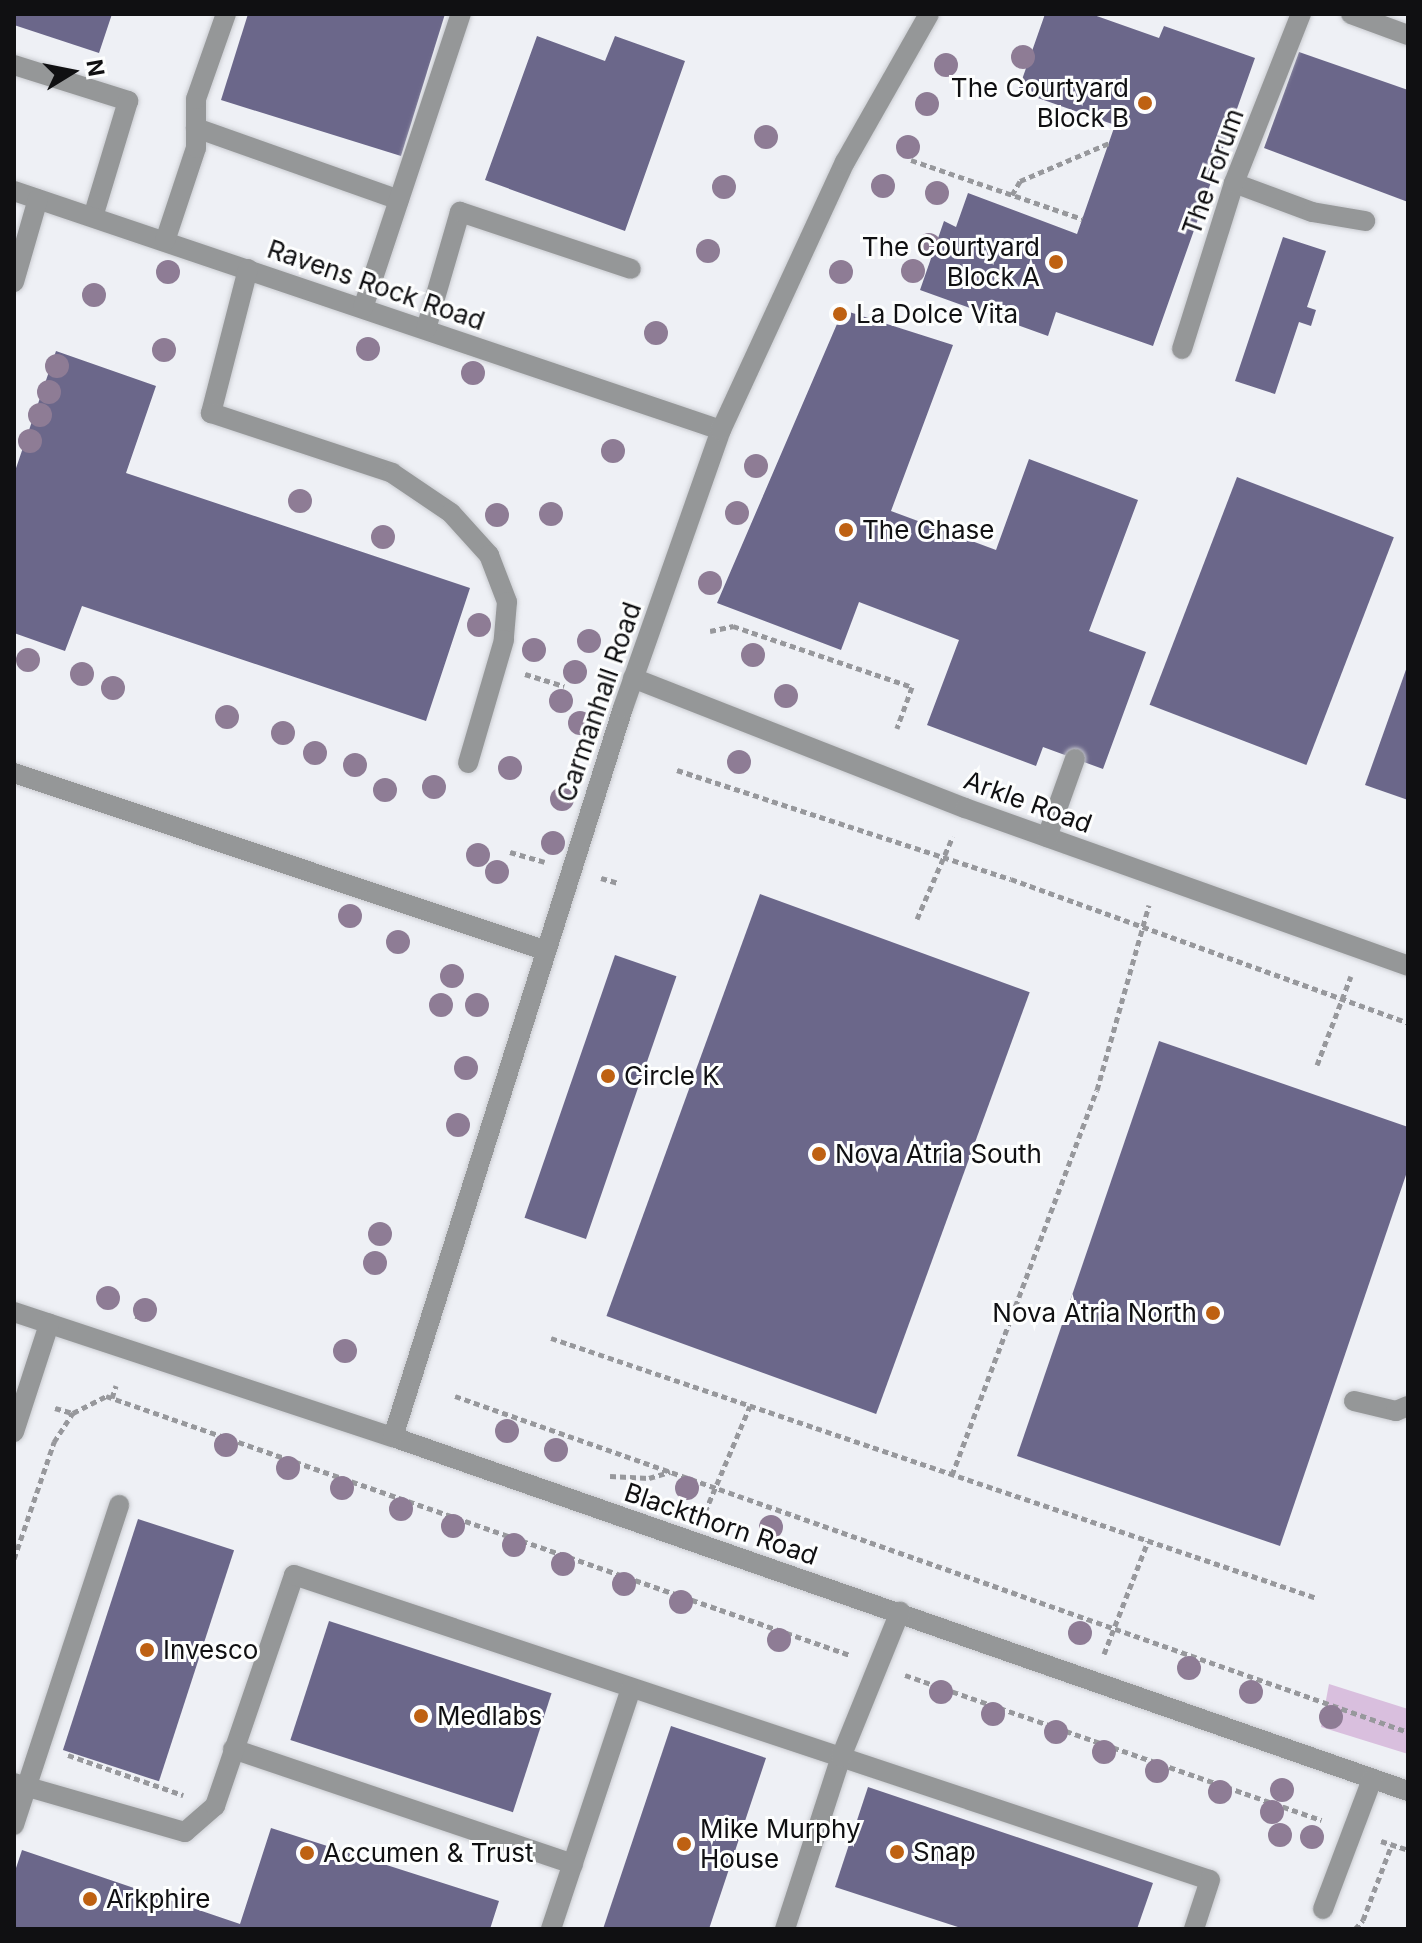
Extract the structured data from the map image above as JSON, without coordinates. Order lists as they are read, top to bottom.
{
  "streets": {
    "street": [
      "The Forum",
      "Ravens Rock Road",
      "Carmanhall Road",
      "Arkle Road",
      "Blackthorn Road"
    ]
  },
  "crossings": [
    ["Ravens Rock Road", "Carmanhall Road"],
    ["Carmanhall Road", "Arkle Road"],
    ["Carmanhall Road", "Blackthorn Road"]
  ],
  "places": [
    "The Courtyard Block B",
    "The Courtyard Block A",
    "La Dolce Vita",
    "The Chase",
    "Circle K",
    "Nova Atria South",
    "Nova Atria North",
    "Invesco",
    "Medlabs",
    "Mike Murphy House",
    "Snap",
    "Accumen & Trust",
    "Arkphire"
  ],
  "north": "right"
}
